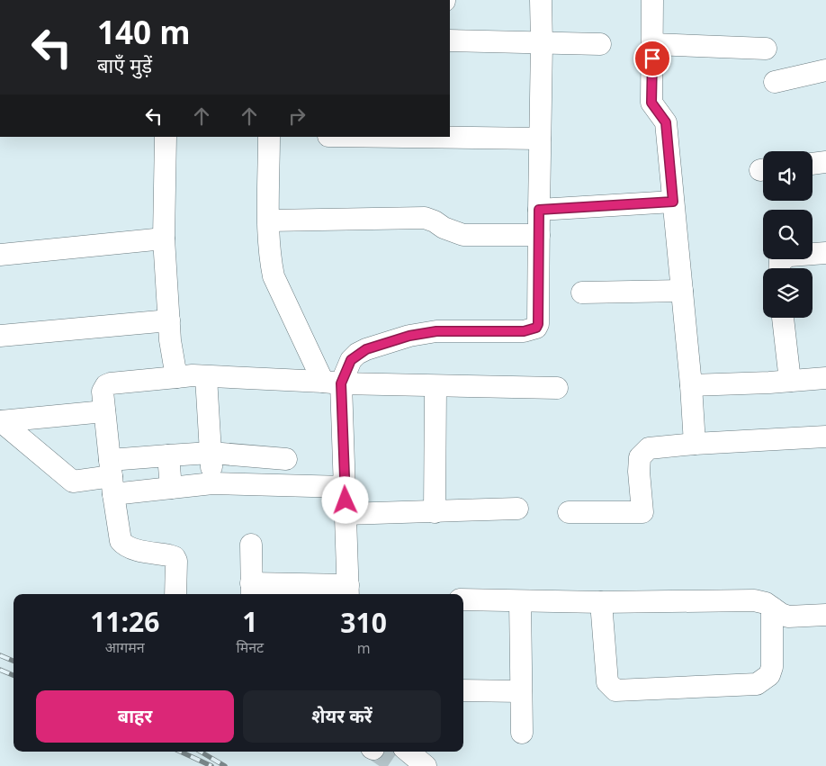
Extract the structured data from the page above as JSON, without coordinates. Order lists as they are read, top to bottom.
{
  "page": {
    "turn": ["140 m", "बाएँ मुड़ें"],
    "eta": [
      "11:26",
      "आगमन",
      "1",
      "मिनट",
      "310",
      "m"
    ],
    "buttons": ["बाहर", "शेयर करें"]
  }
}
